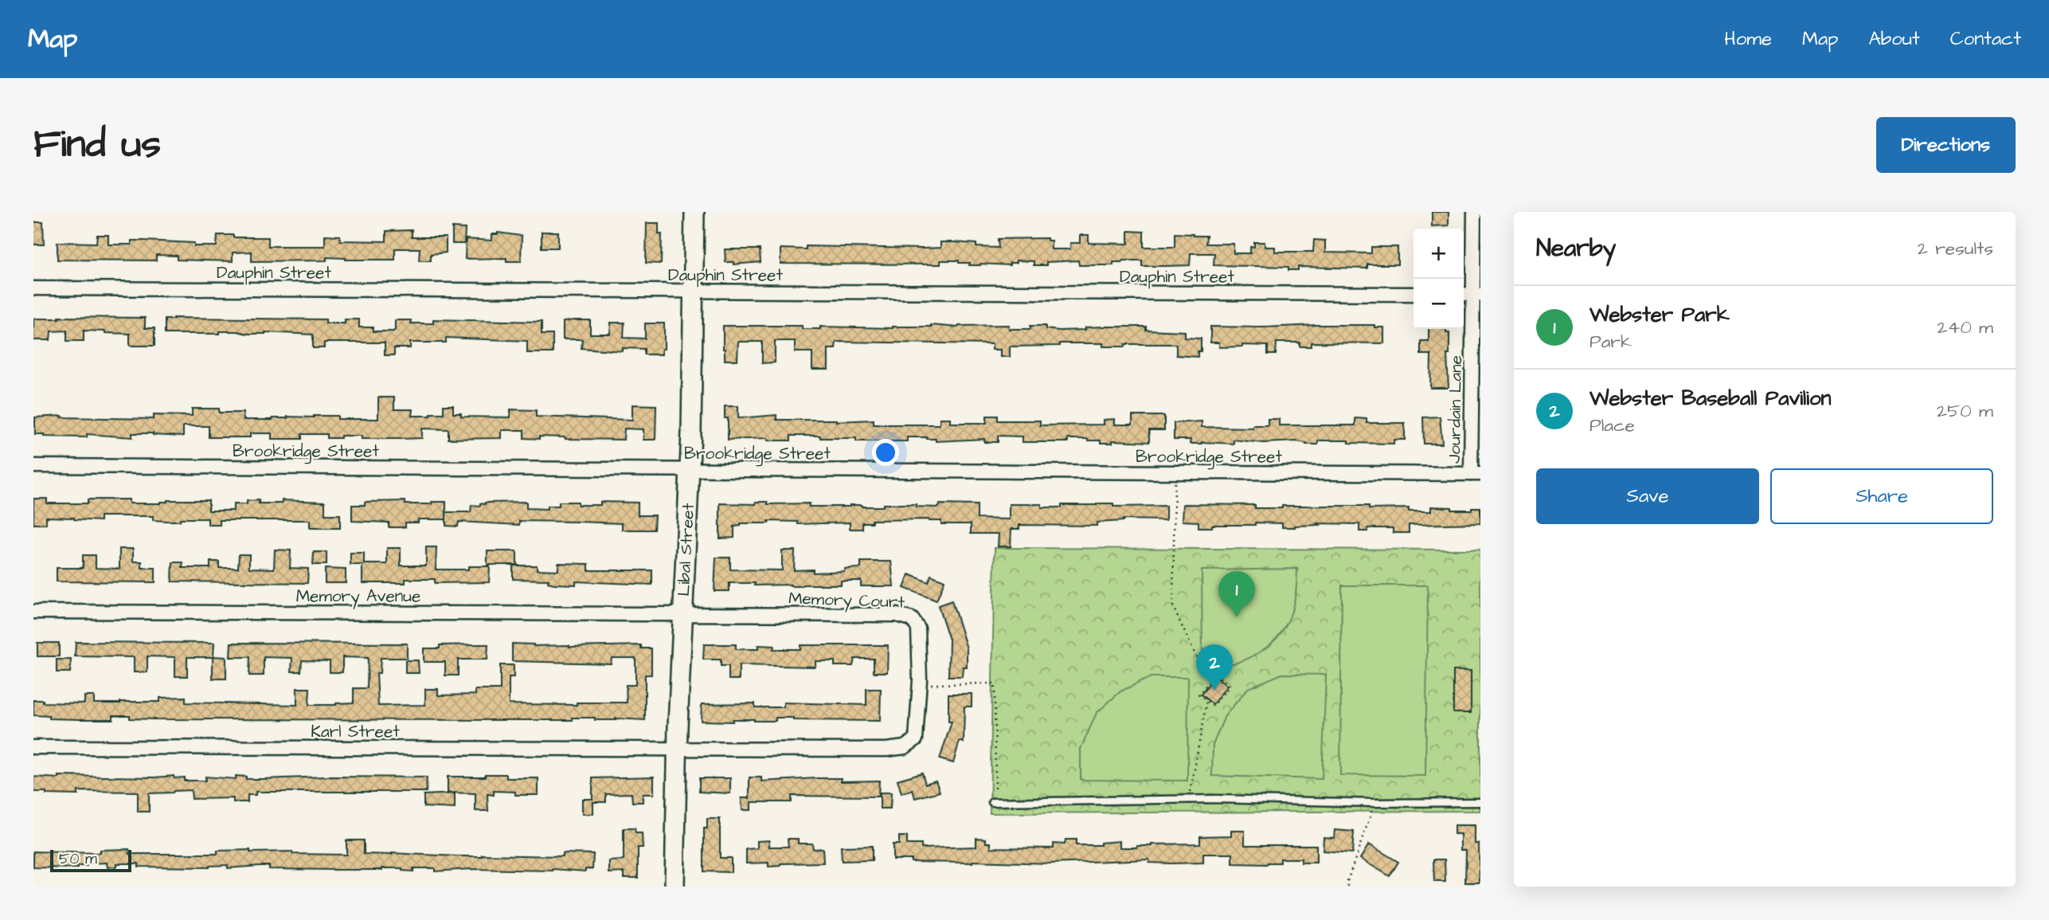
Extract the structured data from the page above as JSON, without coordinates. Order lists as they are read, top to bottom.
{
  "streets": {
    "street": [
      "Dauphin Street",
      "Jourdain Lane",
      "Brookridge Street",
      "Libal Street",
      "Memory Avenue",
      "Memory Court",
      "Karl Street"
    ]
  },
  "crossings": [
    ["Dauphin Street", "Libal Street"],
    ["Jourdain Lane", "Brookridge Street"],
    ["Brookridge Street", "Libal Street"],
    ["Libal Street", "Memory Avenue"],
    ["Libal Street", "Memory Court"],
    ["Libal Street", "Karl Street"],
    ["Memory Avenue", "Memory Court"],
    ["Memory Court", "Karl Street"]
  ],
  "scale_bar": "50 m",
  "page": {
    "header": "Map",
    "nav": [
      "Home",
      "Map",
      "About",
      "Contact"
    ],
    "buttons": [
      "Directions",
      ["Save", "Share"]
    ],
    "title": "Find us",
    "heading": ["Nearby", "2 results"],
    "map_buttons": ["+", "−"],
    "list": [
      {
        "mark": "1",
        "name": "Webster Park",
        "note": "Park",
        "value": "240 m"
      },
      {
        "mark": "2",
        "name": "Webster Baseball Pavilion",
        "note": "Place",
        "value": "250 m"
      }
    ],
    "pins": ["1", "2"],
    "scale": "50 m"
  }
}
